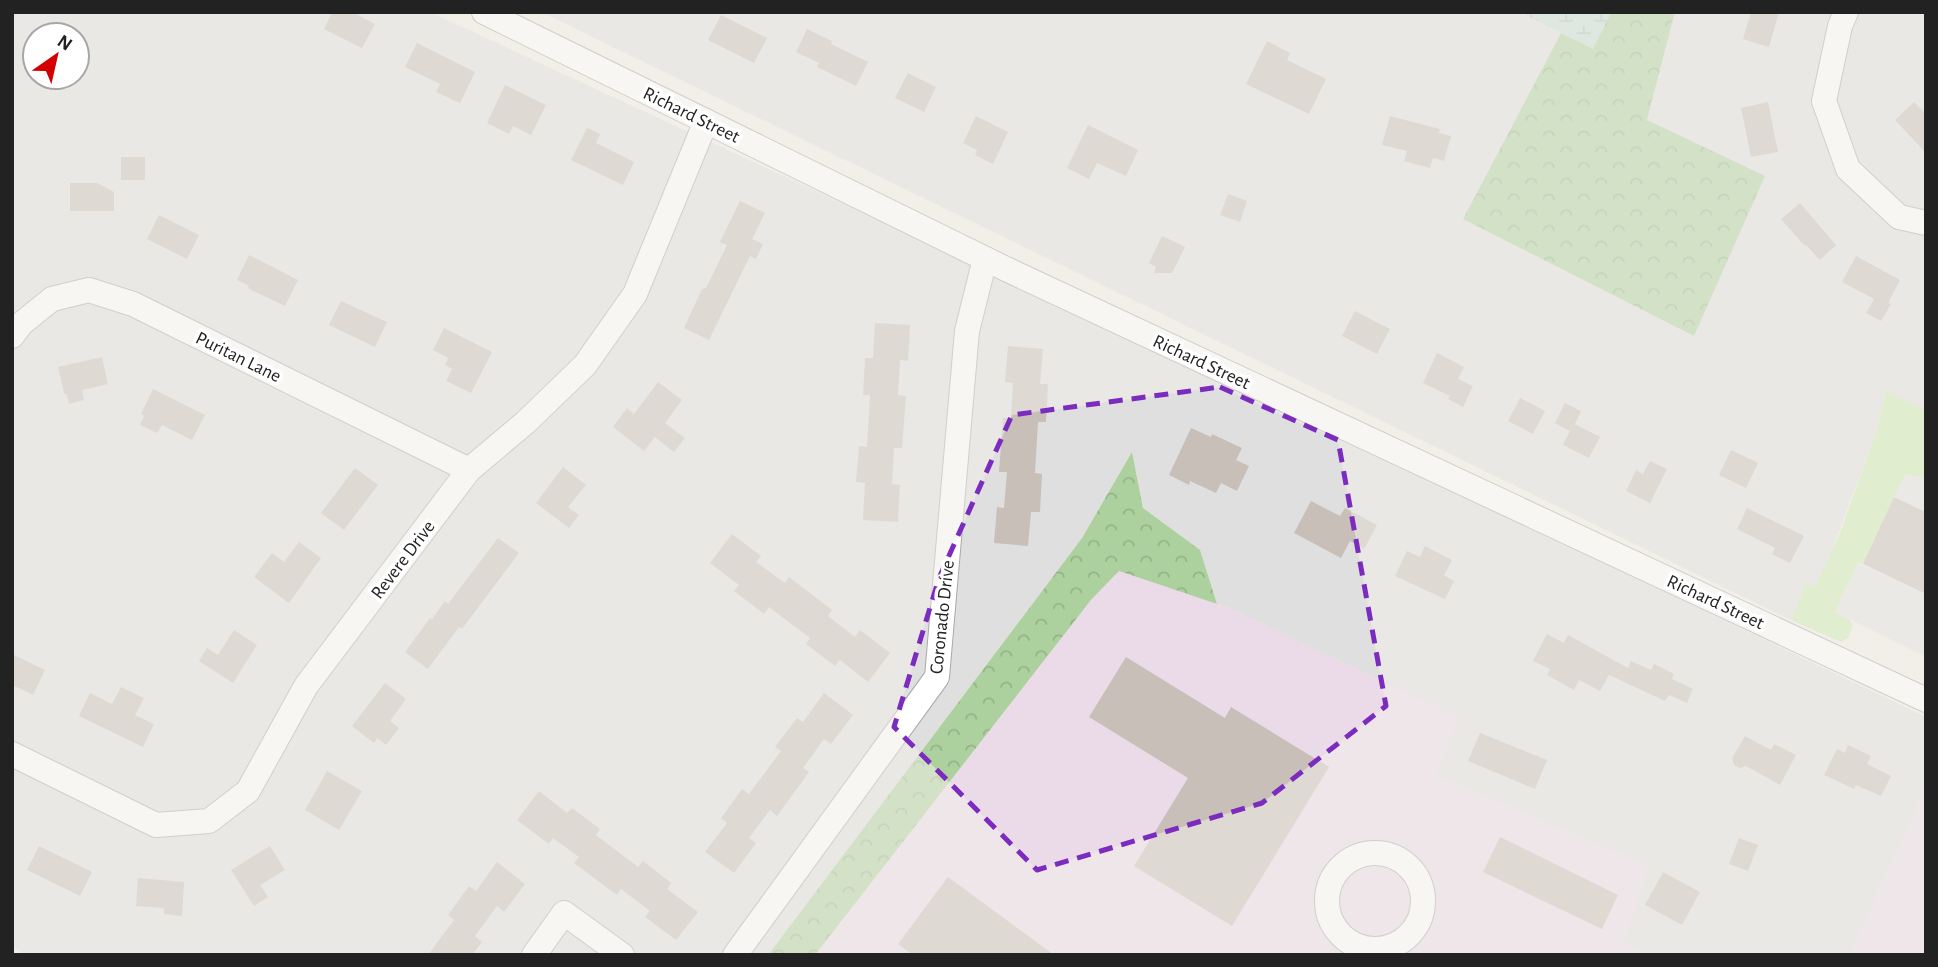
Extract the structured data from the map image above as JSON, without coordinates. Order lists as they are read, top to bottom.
{
  "streets": {
    "street": [
      "Richard Street",
      "Puritan Lane",
      "Revere Drive",
      "Coronado Drive"
    ]
  },
  "crossings": [
    ["Richard Street", "Revere Drive"],
    ["Richard Street", "Coronado Drive"],
    ["Puritan Lane", "Revere Drive"]
  ],
  "north": "top right"
}
